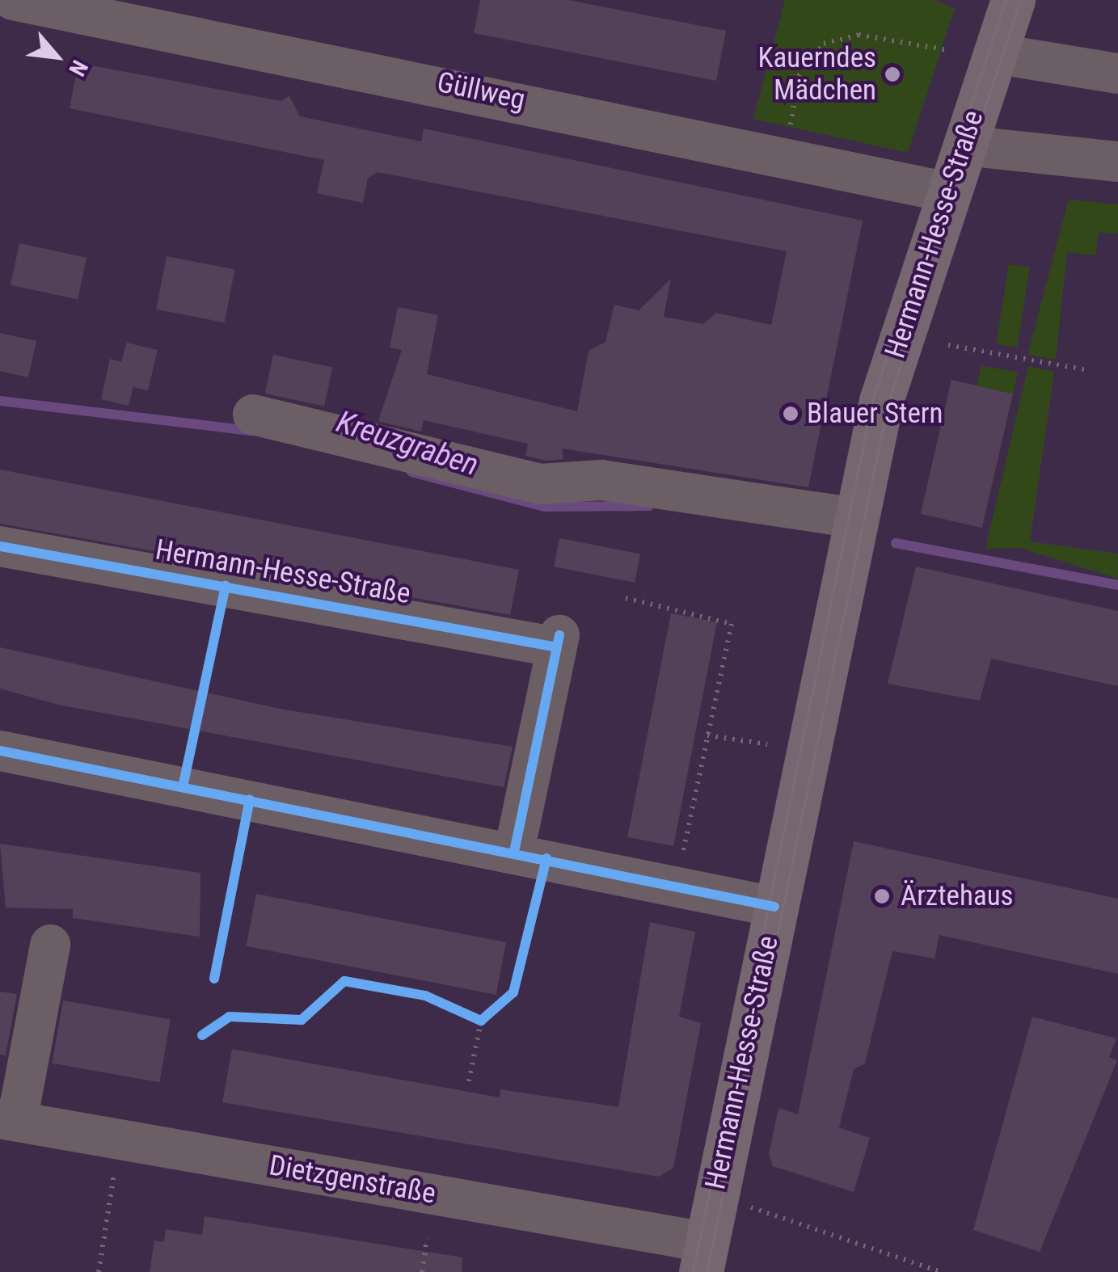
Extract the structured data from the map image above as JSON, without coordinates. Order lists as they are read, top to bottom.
{
  "streets": {
    "main road": ["Hermann-Hesse-Straße"],
    "street": ["Güllweg", "Dietzgenstraße"]
  },
  "crossings": [
    ["Güllweg", "Hermann-Hesse-Straße"],
    ["Hermann-Hesse-Straße", "Dietzgenstraße"]
  ],
  "water": ["Kreuzgraben"],
  "places": ["Kauerndes Mädchen", "Blauer Stern", "Ärztehaus"],
  "north": "bottom right"
}
